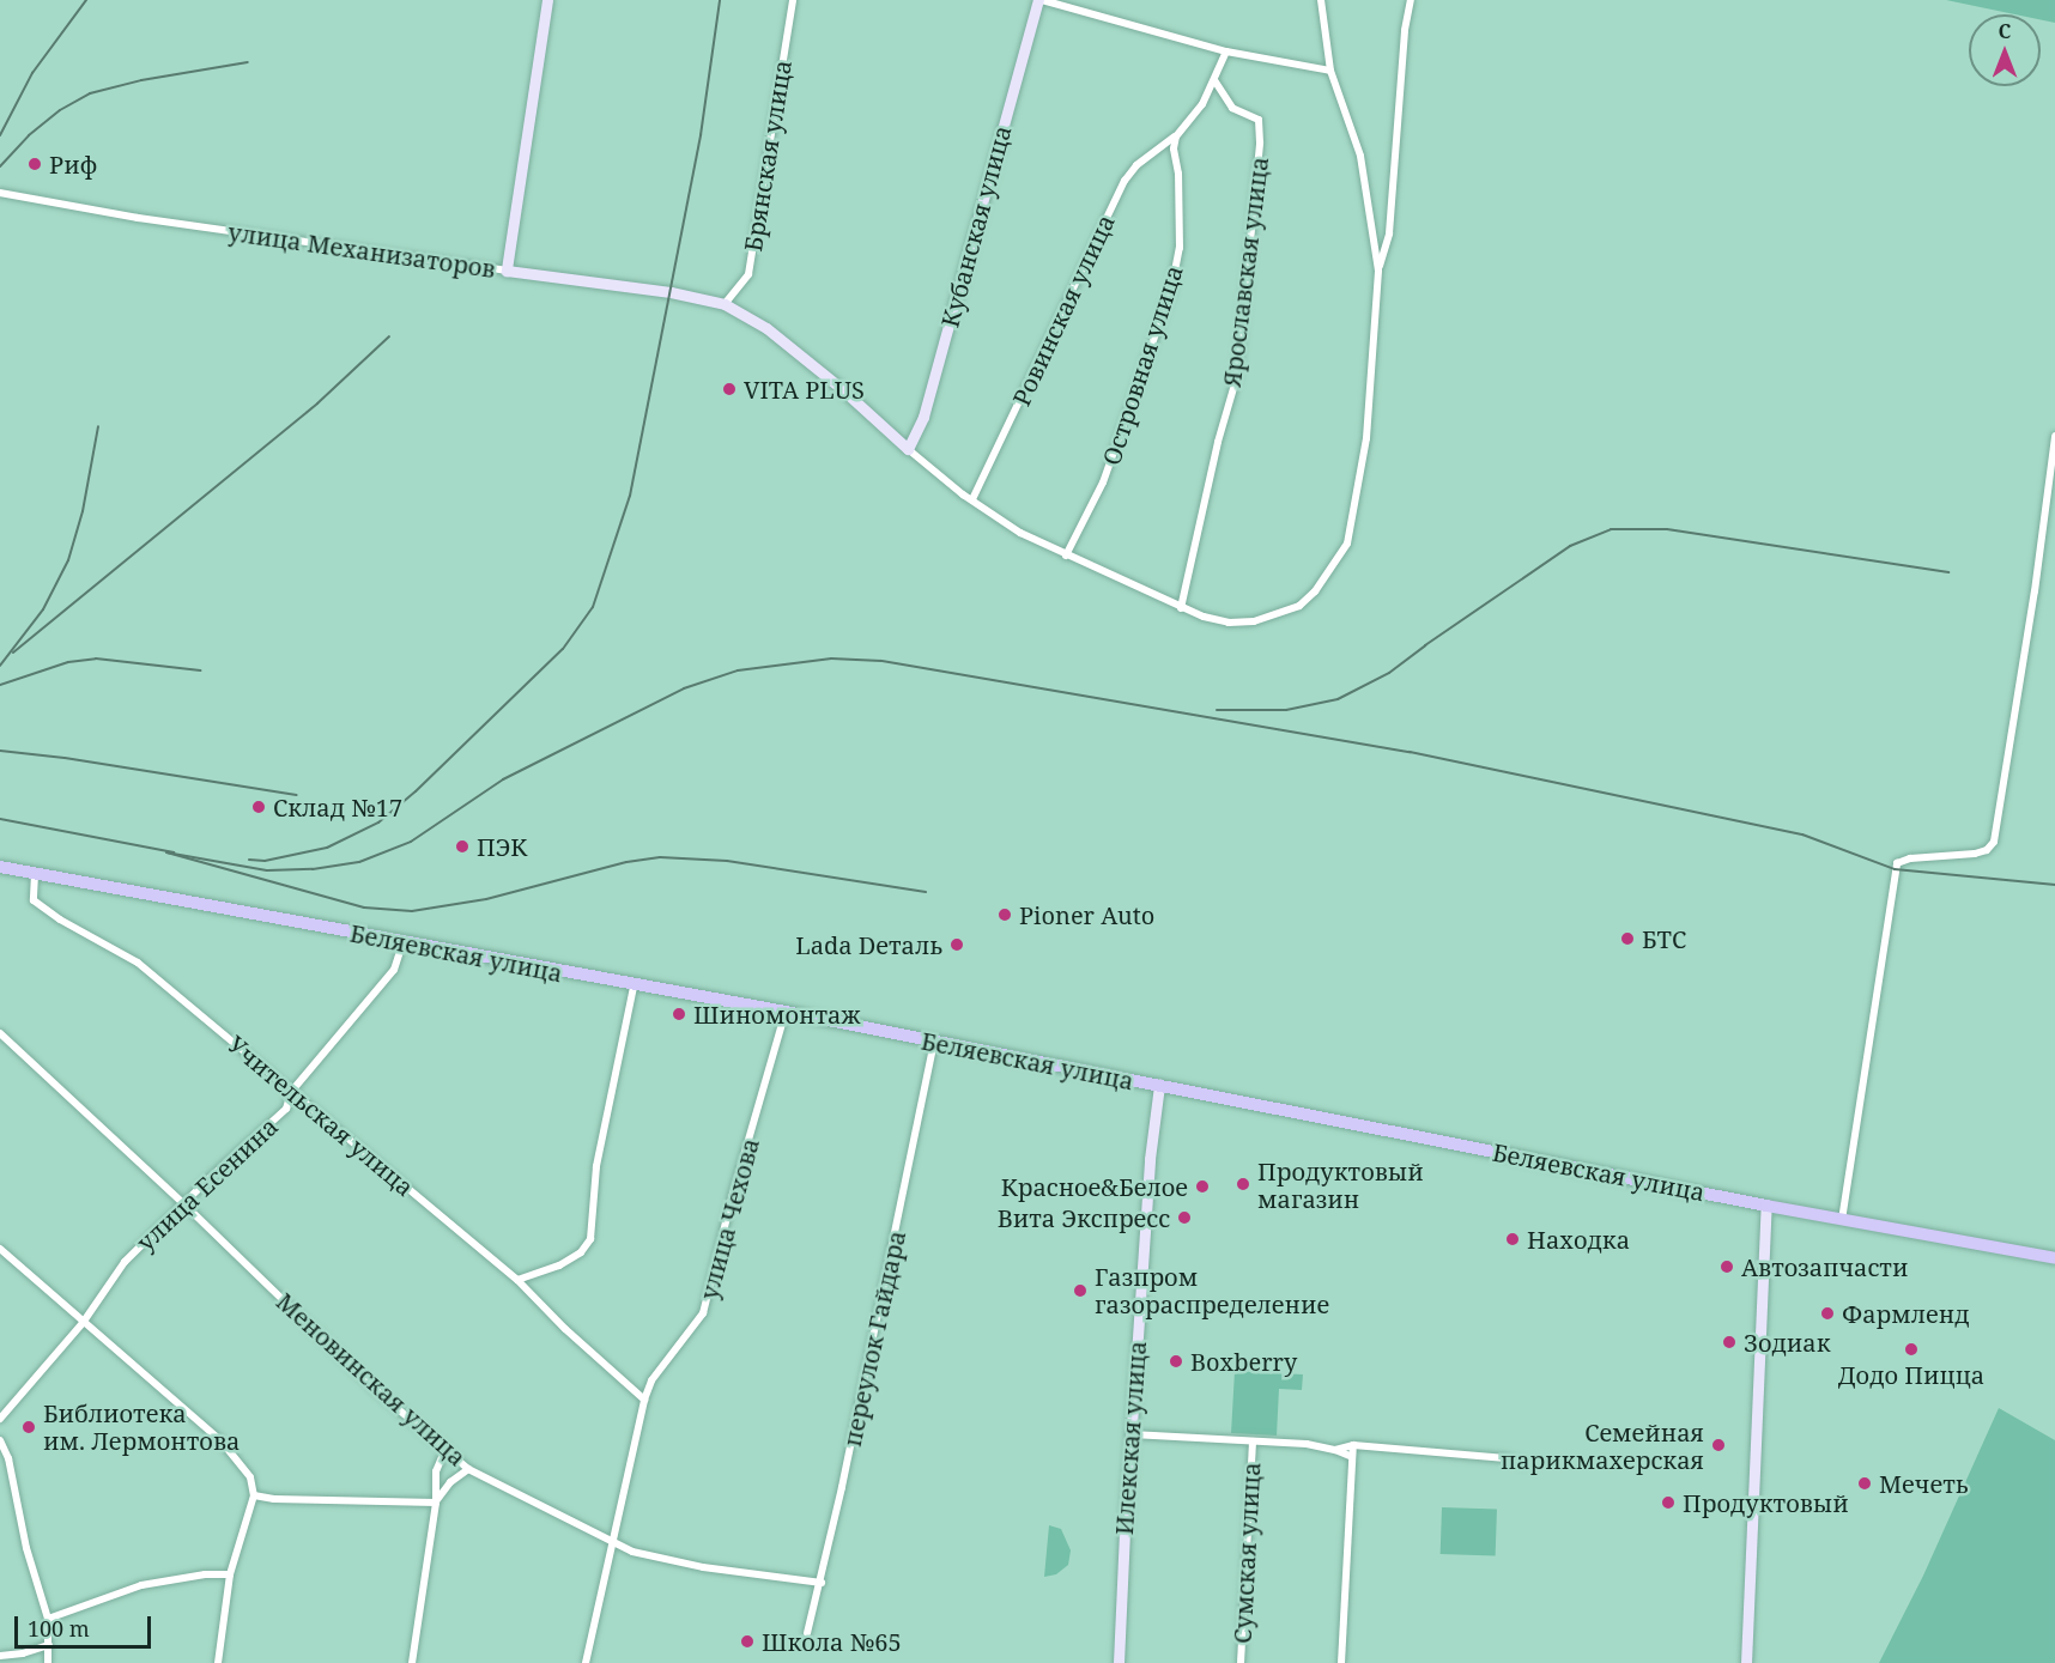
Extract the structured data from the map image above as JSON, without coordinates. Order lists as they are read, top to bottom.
{
  "streets": {
    "main road": ["Беляевская улица"],
    "street": [
      "Брянская улица",
      "Кубанская улица",
      "улица Механизаторов",
      "Ярославская улица",
      "Ровинская улица",
      "Островная улица",
      "Учительская улица",
      "улица Есенина",
      "улица Чехова",
      "переулок Гайдара",
      "Меновинская улица",
      "Илекская улица",
      "Сумская улица"
    ]
  },
  "crossings": [
    ["Брянская улица", "улица Механизаторов"],
    ["Кубанская улица", "улица Механизаторов"],
    ["Ровинская улица", "Островная улица"],
    ["Беляевская улица", "Учительская улица"],
    ["Беляевская улица", "улица Есенина"],
    ["Беляевская улица", "улица Чехова"],
    ["Беляевская улица", "переулок Гайдара"],
    ["Беляевская улица", "Илекская улица"],
    ["Учительская улица", "улица Есенина"],
    ["Учительская улица", "улица Чехова"],
    ["улица Есенина", "Меновинская улица"],
    ["улица Чехова", "Меновинская улица"],
    ["переулок Гайдара", "Меновинская улица"]
  ],
  "places": [
    "Риф",
    "VITA PLUS",
    "Склад №17",
    "ПЭК",
    "Pioner Auto",
    "БТС",
    "Lada Dеталь",
    "Шиномонтаж",
    "Продуктовый магазин",
    "Красное&Белое",
    "Вита Экспресс",
    "Находка",
    "Автозапчасти",
    "Газпром газораспределение",
    "Фармленд",
    "Зодиак",
    "Додо Пицца",
    "Boxberry",
    "Библиотека им. Лермонтова",
    "Семейная парикмахерская",
    "Мечеть",
    "Продуктовый",
    "Школа №65"
  ],
  "scale_bar": "100 m",
  "north": "top"
}
